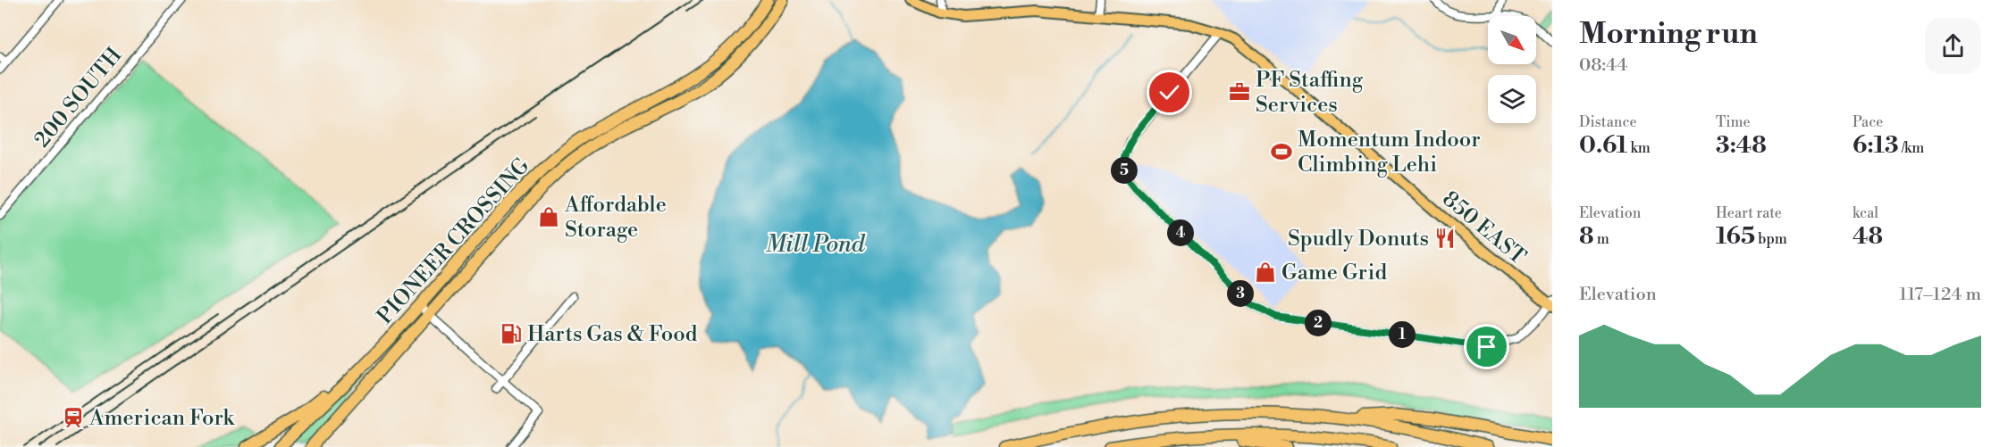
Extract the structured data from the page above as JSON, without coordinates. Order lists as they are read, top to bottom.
{
  "streets": {
    "highway": ["PIONEER CROSSING"],
    "main road": ["850 EAST"],
    "street": ["200 SOUTH"]
  },
  "water": ["Mill Pond"],
  "places": {
    "office": ["PF Staffing Services"],
    "sports": ["Momentum Indoor Climbing Lehi"],
    "shop": ["Affordable Storage", "Game Grid"],
    "restaurant": ["Spudly Donuts"],
    "fuel station": ["Harts Gas & Food"],
    "station": ["American Fork"]
  },
  "north": "bottom right",
  "page": {
    "heading": ["Morning run", "08:44"],
    "stats": [
      ["Distance", "0.61 km"],
      ["Time", "3:48"],
      ["Pace", "6:13 /km"],
      ["Elevation", "8 m"],
      ["Heart rate", "165 bpm"],
      ["kcal", "48"]
    ],
    "pins": [
      "5",
      "4",
      "3",
      "2",
      "1"
    ],
    "chart": ["Elevation", "117–124 m"]
  }
}
